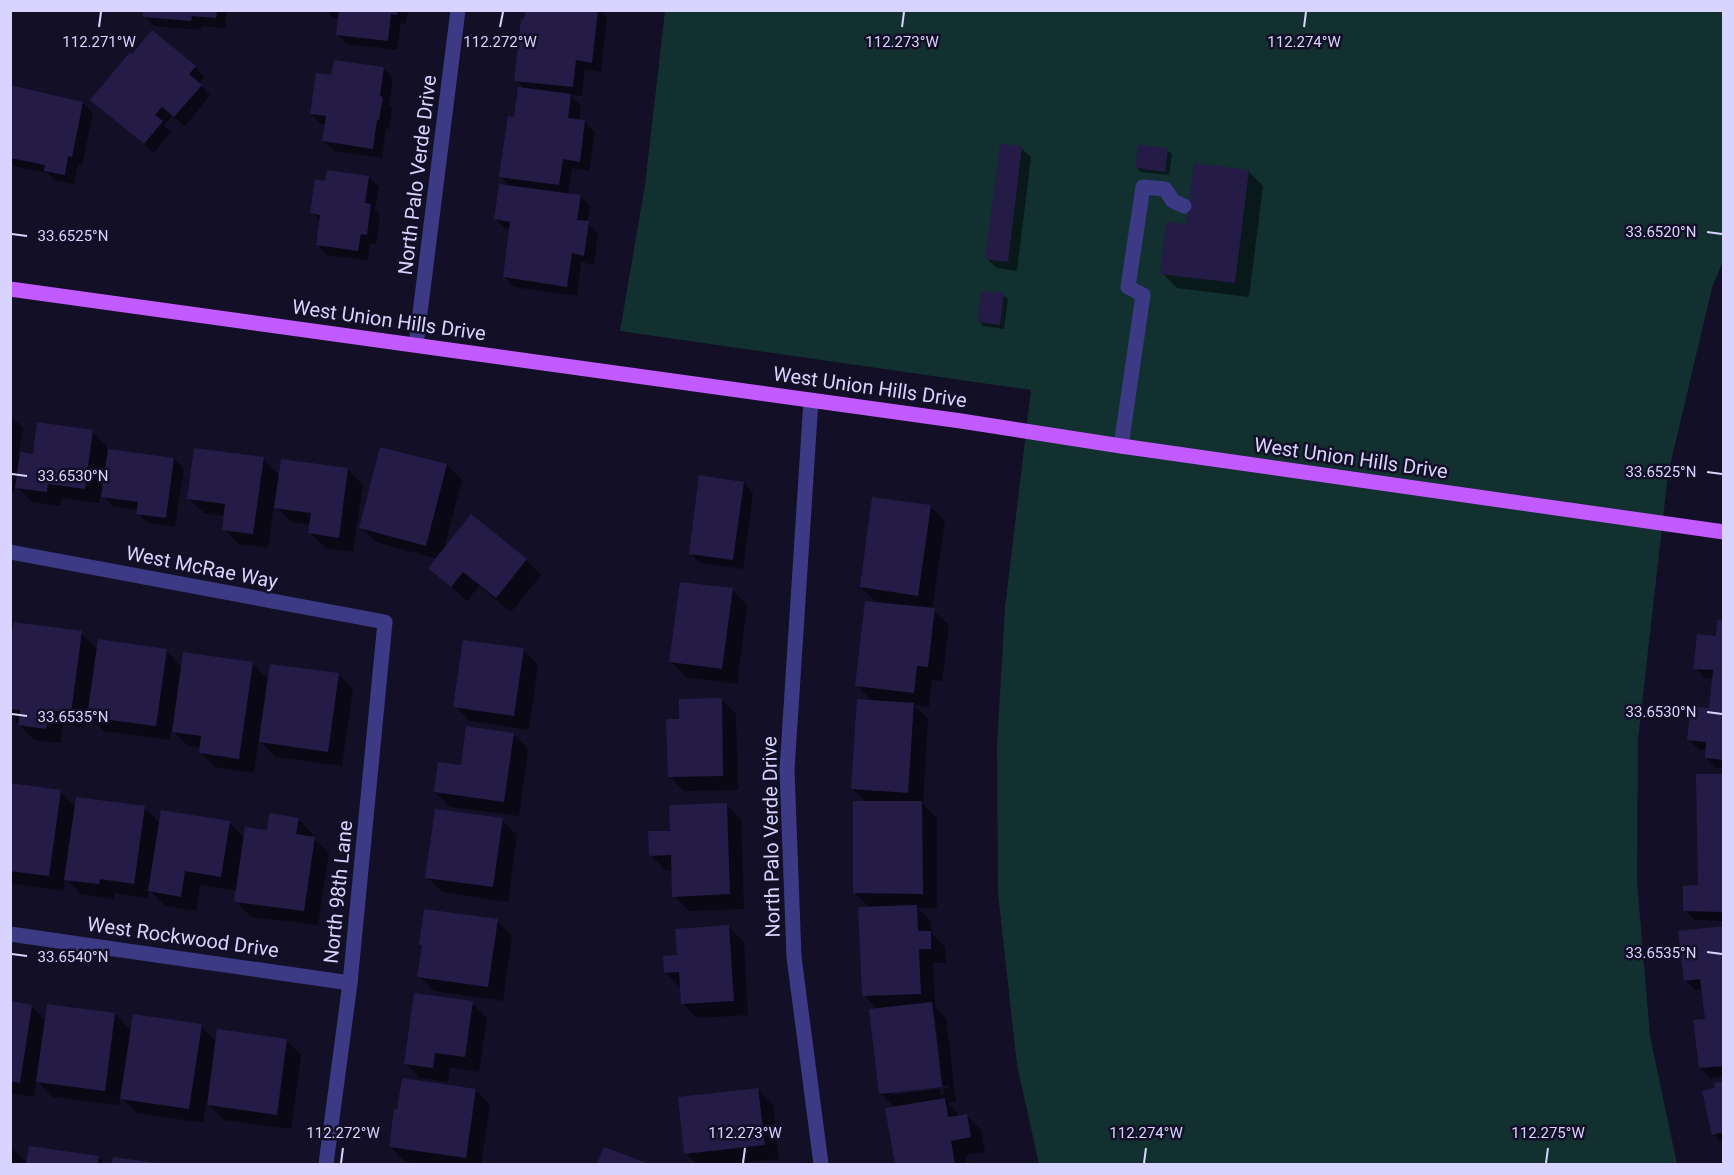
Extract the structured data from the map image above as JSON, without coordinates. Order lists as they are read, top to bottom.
{
  "streets": {
    "main road": ["West Union Hills Drive"],
    "street": [
      "North Palo Verde Drive",
      "West McRae Way",
      "North 98th Lane",
      "West Rockwood Drive"
    ]
  },
  "crossings": [
    ["North Palo Verde Drive", "West Union Hills Drive"],
    ["West McRae Way", "North 98th Lane"],
    ["North 98th Lane", "West Rockwood Drive"]
  ],
  "coordinates": [
    "112.271°W",
    "112.272°W",
    "112.273°W",
    "112.274°W",
    "33.6520°N",
    "33.6525°N",
    "33.6530°N",
    "33.6535°N",
    "33.6540°N",
    "112.275°W"
  ]
}
